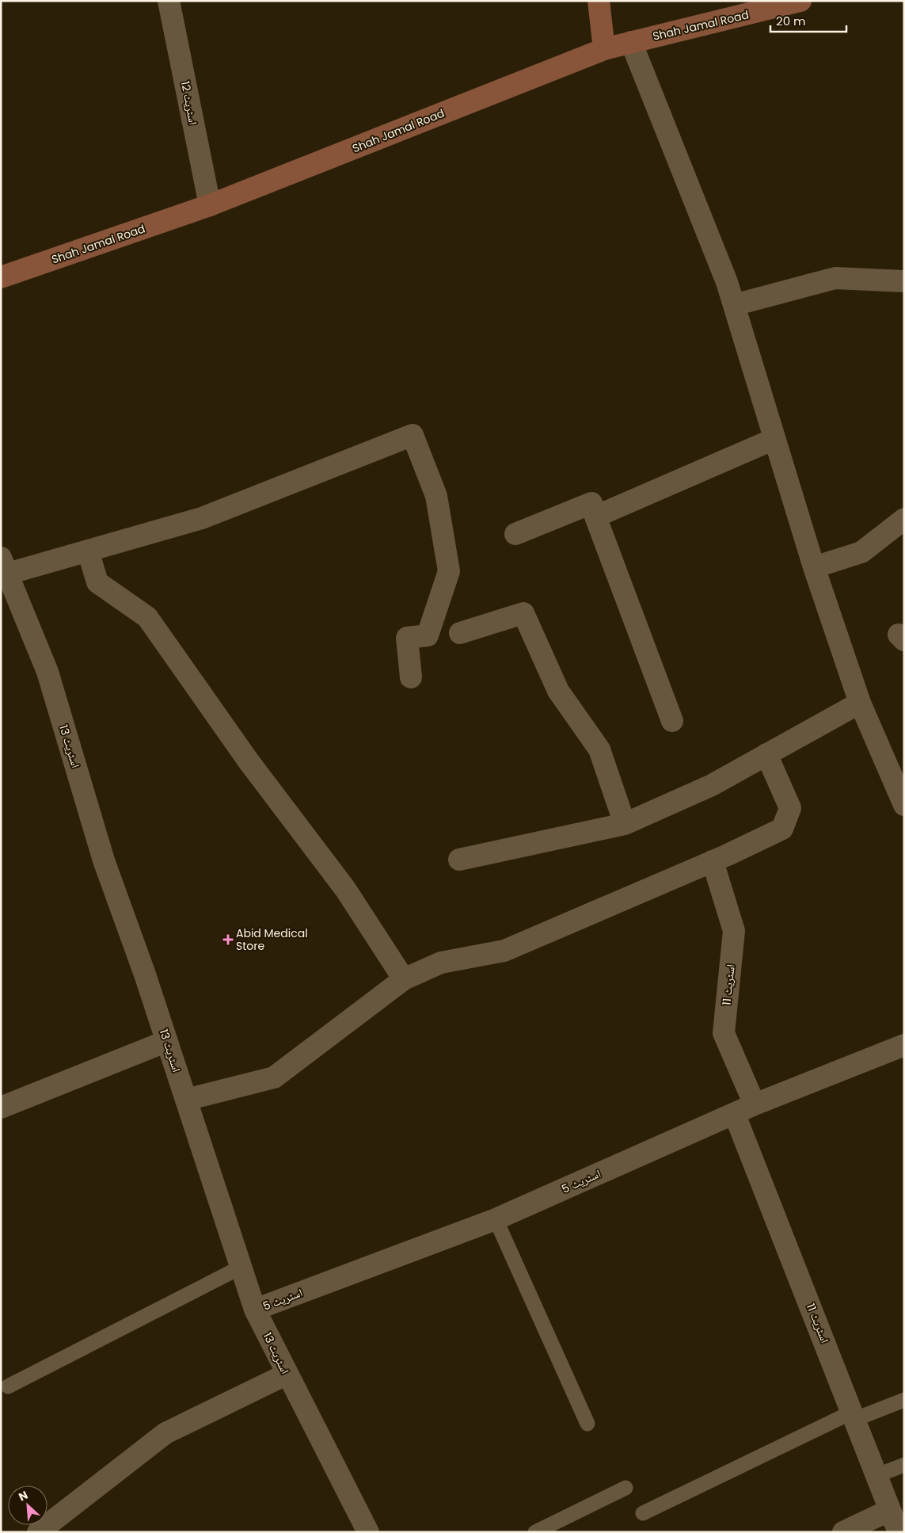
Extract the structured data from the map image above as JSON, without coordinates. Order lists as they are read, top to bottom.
{
  "streets": {
    "main road": ["Shah Jamal Road"],
    "street": [
      "اسٹریٹ 12",
      "اسٹریٹ 13",
      "اسٹریٹ 11",
      "اسٹریٹ 5"
    ]
  },
  "crossings": [
    ["Shah Jamal Road", "اسٹریٹ 12"],
    ["اسٹریٹ 13", "اسٹریٹ 5"],
    ["اسٹریٹ 11", "اسٹریٹ 5"]
  ],
  "places": {
    "health": ["Abid Medical Store"]
  },
  "scale_bar": "20 m",
  "north": "top left"
}
